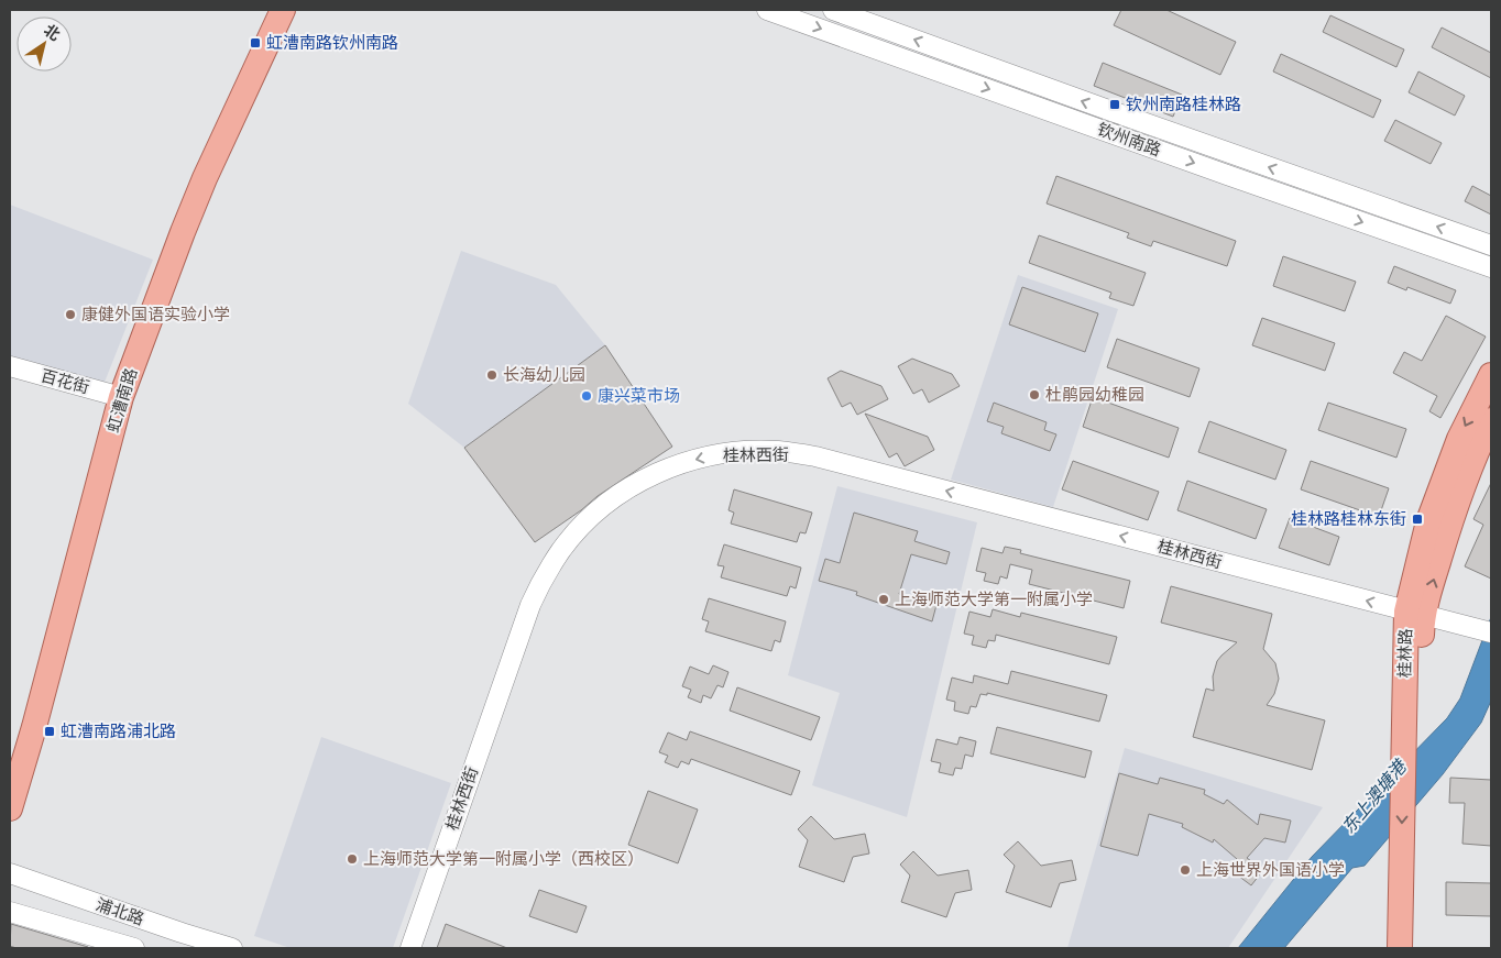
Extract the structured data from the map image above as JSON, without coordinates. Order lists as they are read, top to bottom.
{
  "streets": {
    "main road": ["虹漕南路", "桂林路"],
    "street": [
      "钦州南路",
      "百花街",
      "桂林西街",
      "浦北路"
    ]
  },
  "crossings": [
    ["百花街", "虹漕南路"],
    ["桂林西街", "桂林路"]
  ],
  "water": ["东上澳塘港"],
  "places": {
    "transit": [
      "虹漕南路钦州南路",
      "钦州南路桂林路",
      "桂林路桂林东街",
      "虹漕南路浦北路"
    ],
    "other": [
      "康健外国语实验小学",
      "长海幼儿园",
      "杜鹃园幼稚园",
      "康兴菜市场",
      "上海师范大学第一附属小学",
      "上海师范大学第一附属小学（西校区）",
      "上海世界外国语小学"
    ]
  },
  "north": "top right"
}
